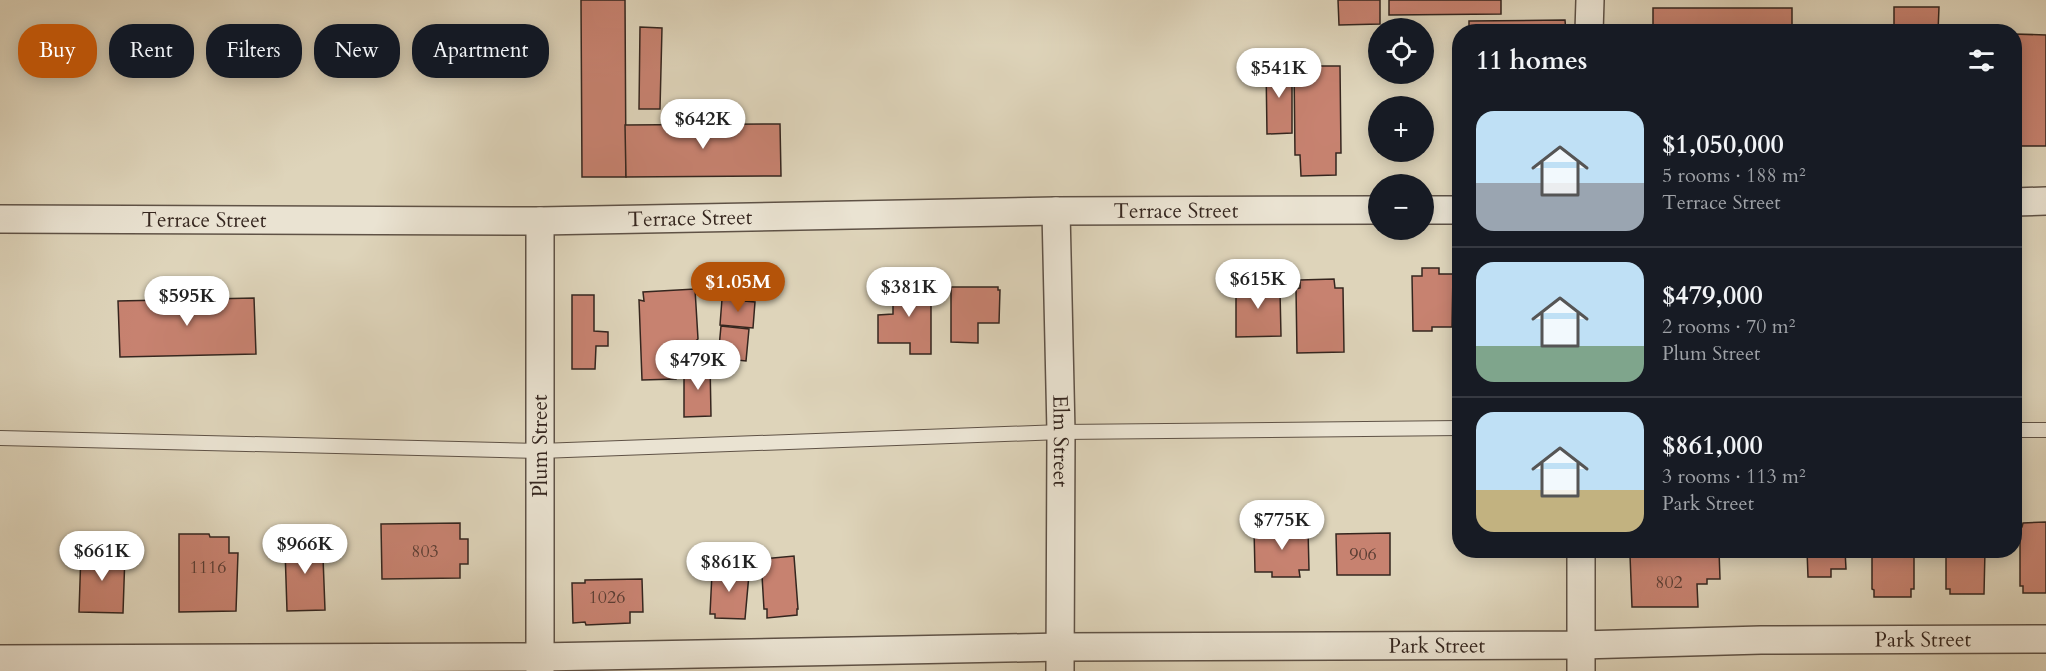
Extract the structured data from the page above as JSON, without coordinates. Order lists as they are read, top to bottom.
{
  "streets": {
    "street": [
      "Terrace Street",
      "Elm Street",
      "Plum Street",
      "Park Street"
    ]
  },
  "crossings": [
    ["Terrace Street", "Elm Street"],
    ["Terrace Street", "Plum Street"],
    ["Elm Street", "Park Street"],
    ["Plum Street", "Park Street"]
  ],
  "house_numbers": [
    "803",
    "906",
    "1116",
    "802",
    "1026"
  ],
  "page": {
    "map_buttons": ["+", "−"],
    "chip": [
      "Buy",
      "Rent",
      "Filters",
      "New",
      "Apartment"
    ],
    "heading": "11 homes",
    "price": [
      "$541K",
      "$642K",
      "$615K",
      "$1.05M",
      "$381K",
      "$595K",
      "$479K",
      "$775K",
      "$966K",
      "$661K",
      "$861K"
    ],
    "list": [
      {
        "name": "$1,050,000",
        "note": "5 rooms · 188 m² · Terrace Street"
      },
      {
        "name": "$479,000",
        "note": "2 rooms · 70 m² · Plum Street"
      },
      {
        "name": "$861,000",
        "note": "3 rooms · 113 m² · Park Street"
      }
    ]
  }
}
